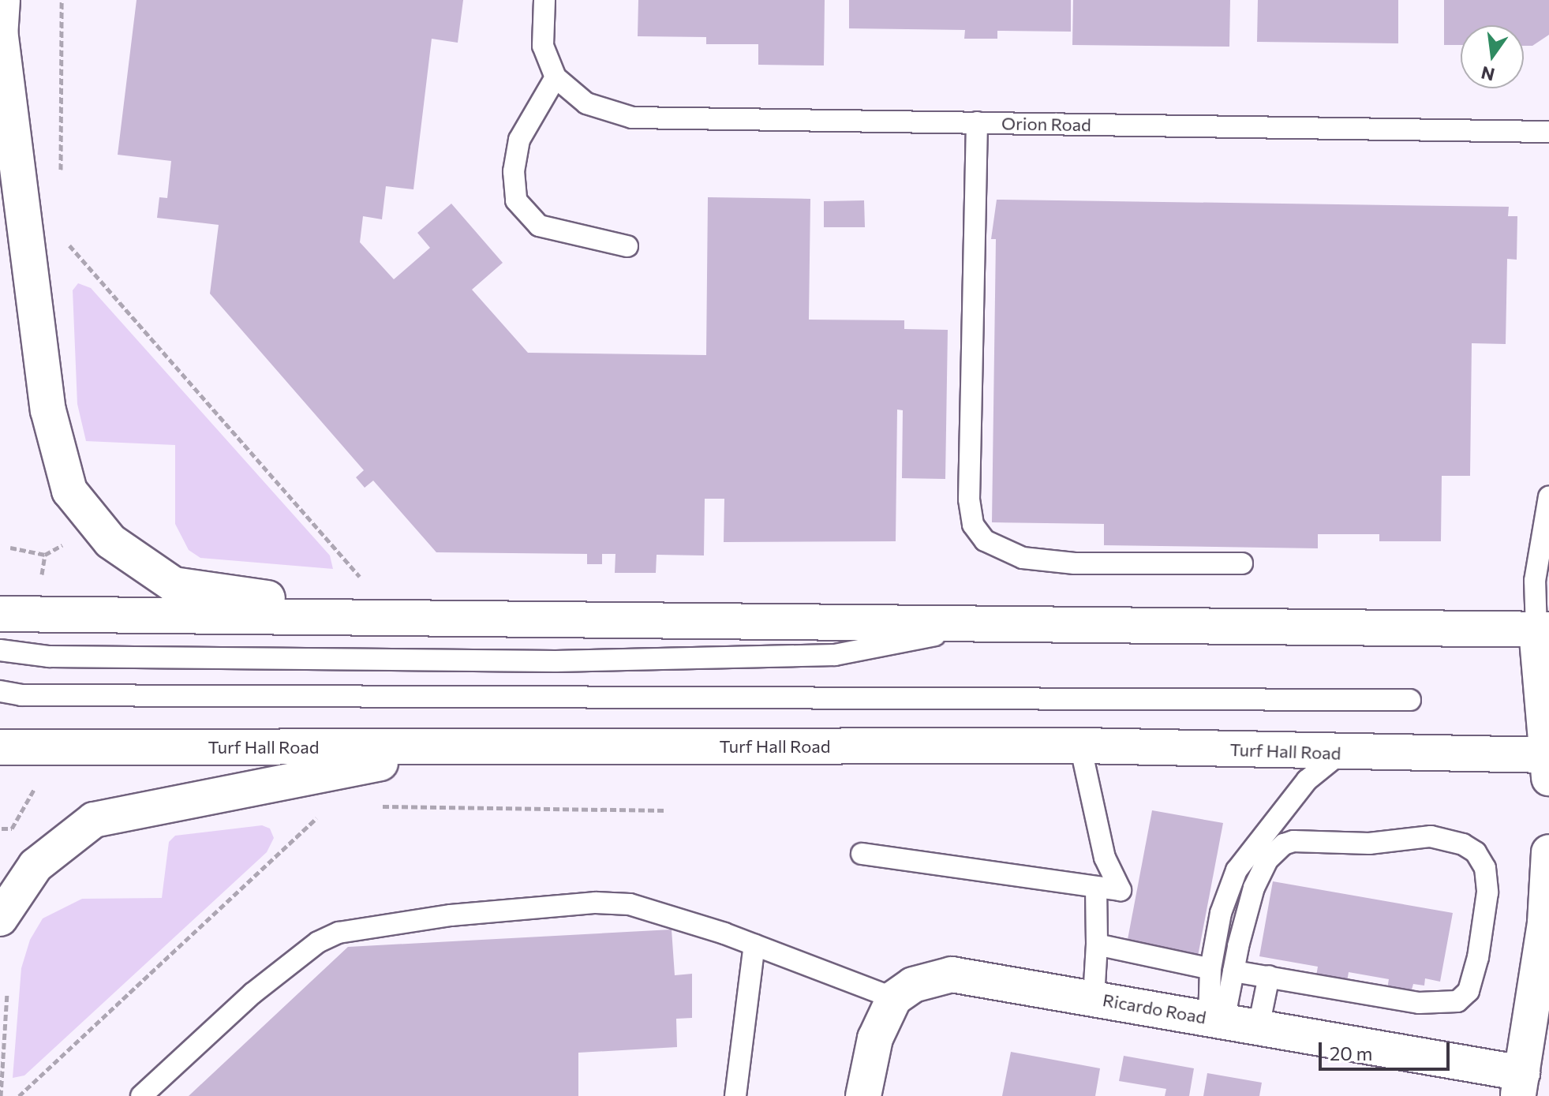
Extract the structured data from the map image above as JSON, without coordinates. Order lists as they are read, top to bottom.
{
  "streets": {
    "main road": ["Turf Hall Road", "Ricardo Road"],
    "lane": ["Orion Road"]
  },
  "scale_bar": "20 m",
  "north": "bottom"
}
